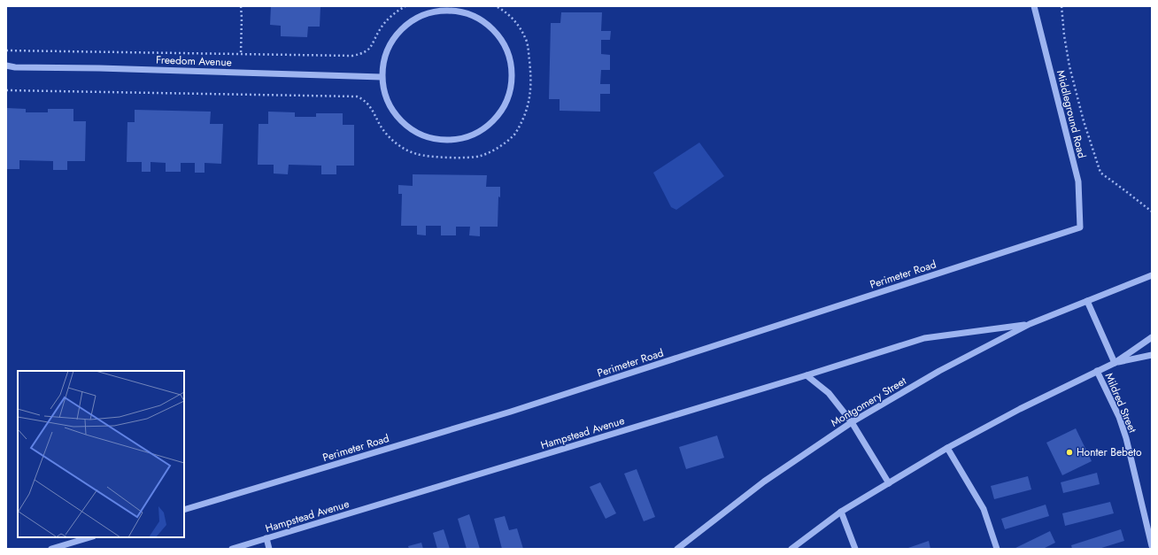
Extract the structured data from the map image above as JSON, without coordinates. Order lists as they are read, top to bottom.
{
  "streets": {
    "street": [
      "Freedom Avenue",
      "Middleground Road",
      "Perimeter Road",
      "Montgomery Street",
      "Mildred Street",
      "Hampstead Avenue"
    ]
  },
  "crossings": [
    ["Middleground Road", "Perimeter Road"],
    ["Montgomery Street", "Hampstead Avenue"]
  ],
  "places": ["Honter Bebeto"]
}
